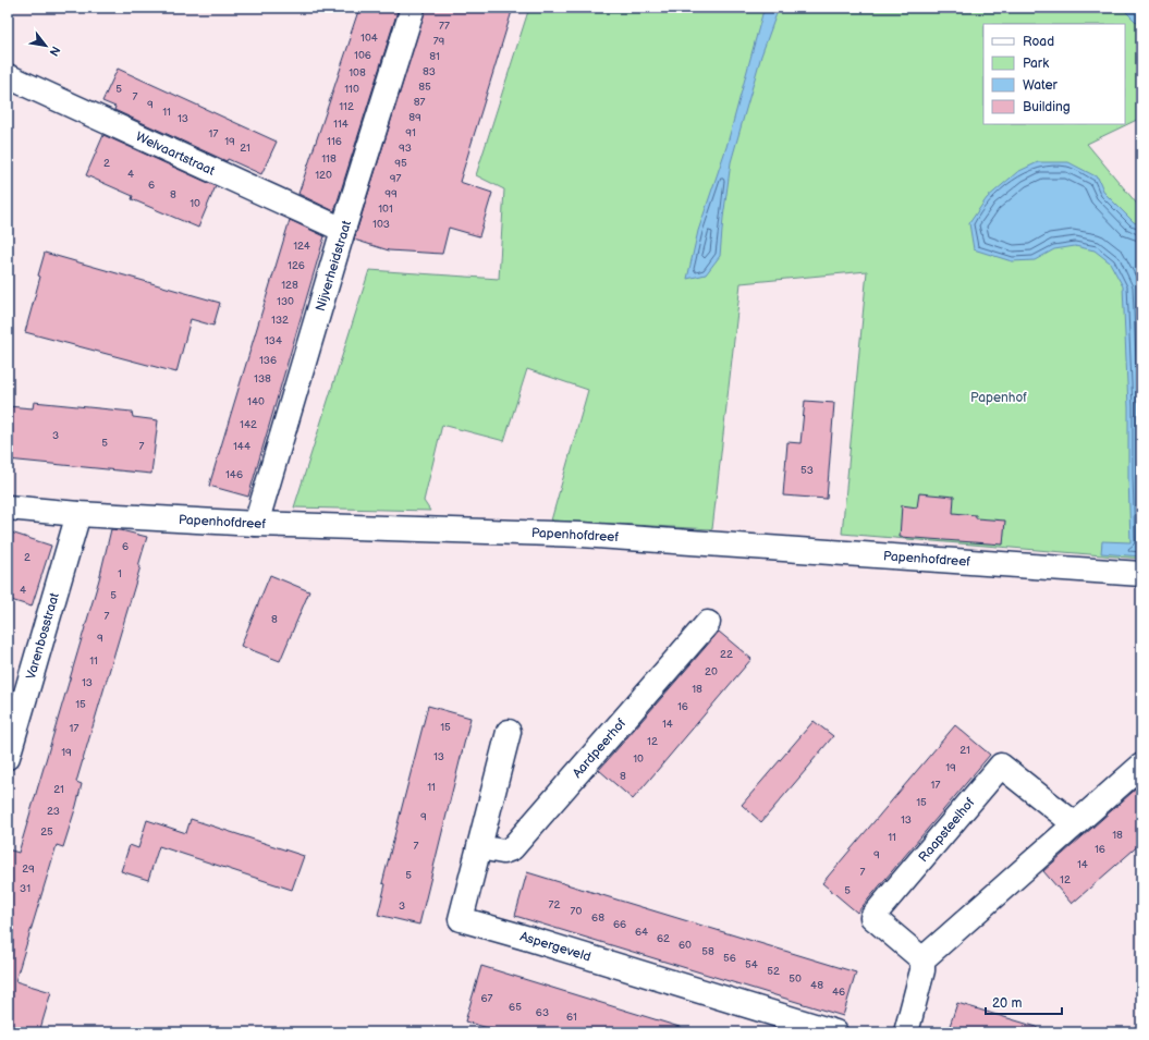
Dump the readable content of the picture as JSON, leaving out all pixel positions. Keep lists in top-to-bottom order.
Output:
{
  "streets": {
    "street": [
      "Welvaartstraat",
      "Nijverheidstraat",
      "Papenhofdreef",
      "Varenbosstraat",
      "Aardpeerhof",
      "Raapsteelhof",
      "Aspergeveld"
    ]
  },
  "crossings": [
    ["Welvaartstraat", "Nijverheidstraat"],
    ["Nijverheidstraat", "Papenhofdreef"],
    ["Papenhofdreef", "Varenbosstraat"],
    ["Aardpeerhof", "Aspergeveld"]
  ],
  "parks": ["Papenhof"],
  "house_numbers": [
    "77",
    "104",
    "79",
    "106",
    "81",
    "83",
    "108",
    "85",
    "5",
    "110",
    "7",
    "87",
    "9",
    "112",
    "11",
    "89",
    "13",
    "114",
    "91",
    "17",
    "19",
    "116",
    "21",
    "93",
    "118",
    "2",
    "95",
    "4",
    "120",
    "97",
    "6",
    "99",
    "8",
    "10",
    "101",
    "103",
    "124",
    "126",
    "128",
    "130",
    "132",
    "134",
    "136",
    "138",
    "140",
    "142",
    "3",
    "5",
    "7",
    "144",
    "53",
    "146",
    "6",
    "2",
    "1",
    "4",
    "5",
    "7",
    "8",
    "9",
    "22",
    "11",
    "20",
    "13",
    "18",
    "15",
    "16",
    "14",
    "15",
    "17",
    "12",
    "21",
    "19",
    "13",
    "10",
    "19",
    "8",
    "17",
    "11",
    "21",
    "15",
    "23",
    "9",
    "13",
    "25",
    "18",
    "11",
    "7",
    "16",
    "9",
    "14",
    "29",
    "7",
    "5",
    "12",
    "31",
    "5",
    "72",
    "3",
    "70",
    "68",
    "66",
    "64",
    "62",
    "60",
    "58",
    "56",
    "54",
    "52",
    "50",
    "48",
    "46",
    "67",
    "65",
    "63",
    "61"
  ],
  "legend": [
    "Road",
    "Park",
    "Water",
    "Building"
  ],
  "scale_bar": "20 m",
  "north": "bottom right"
}
